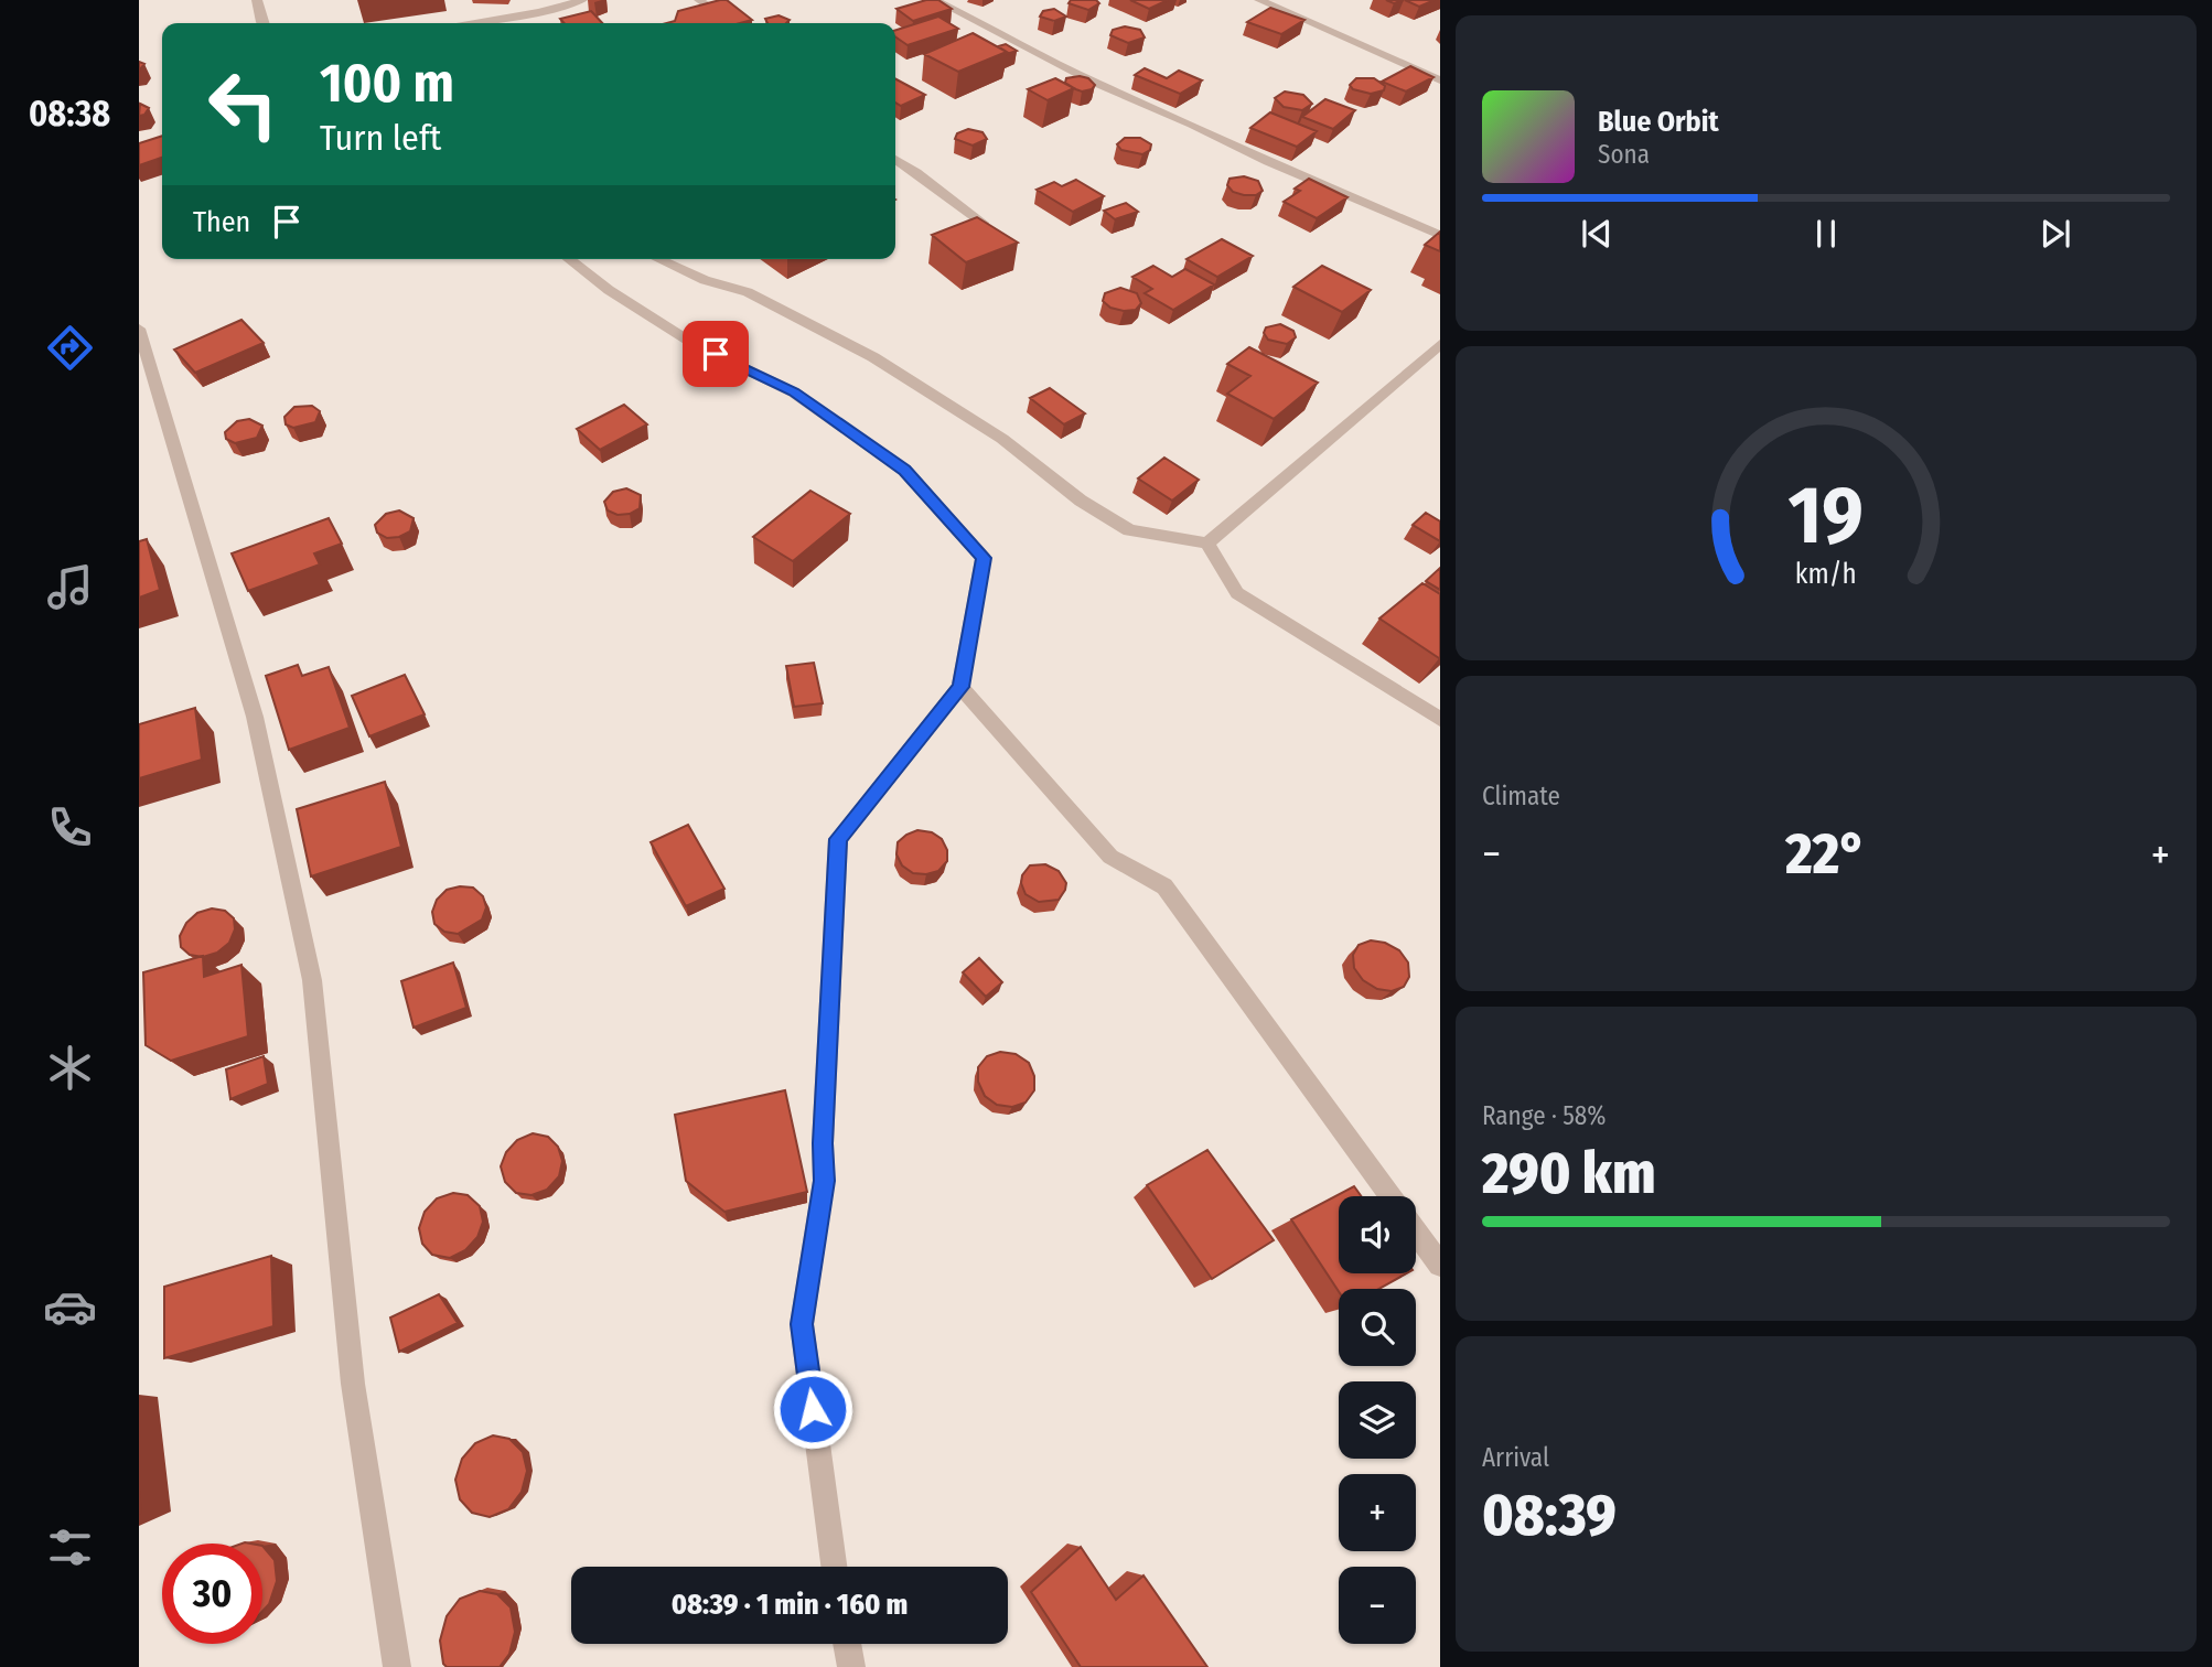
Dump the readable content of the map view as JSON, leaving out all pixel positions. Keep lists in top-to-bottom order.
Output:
{
  "page": {
    "tabs": "08:38",
    "turn": ["100 m", "Turn left"],
    "song": ["Blue Orbit", "Sona"],
    "then": "Then",
    "tile": [
      "Climate",
      ["Range · 58%", "290 km"],
      ["Arrival", "08:39"]
    ],
    "heat": ["−", "22°", "+"],
    "map_buttons": ["+", "−"],
    "limit": "30",
    "trip": "08:39 · 1 min · 160 m",
    "gauge": ["19", "km/h"]
  }
}
